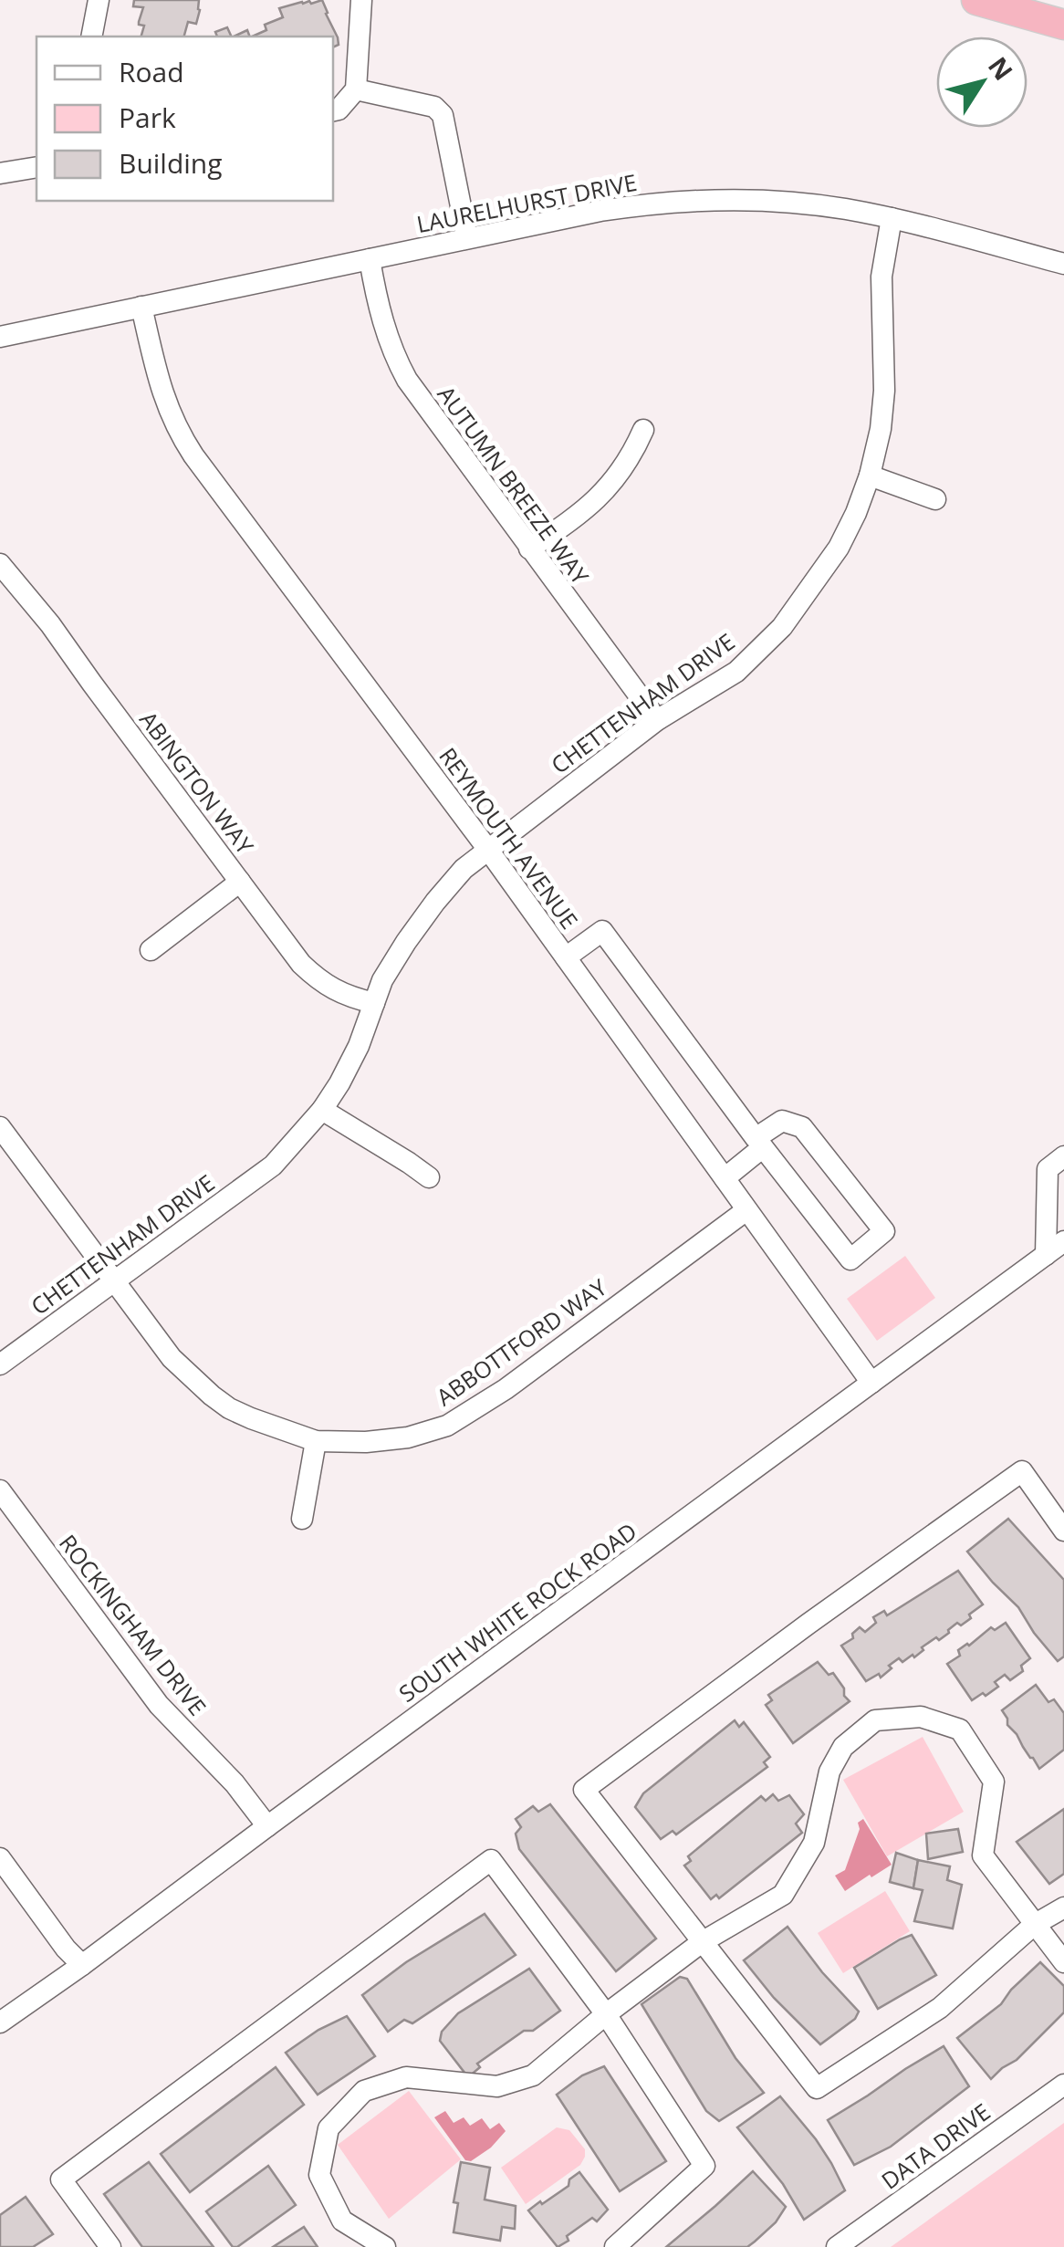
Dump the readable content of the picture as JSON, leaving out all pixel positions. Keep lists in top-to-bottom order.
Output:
{
  "streets": {
    "street": [
      "LAURELHURST DRIVE",
      "AUTUMN BREEZE WAY",
      "CHETTENHAM DRIVE",
      "ABINGTON WAY",
      "REYMOUTH AVENUE",
      "ABBOTTFORD WAY",
      "SOUTH WHITE ROCK ROAD",
      "ROCKINGHAM DRIVE",
      "DATA DRIVE"
    ]
  },
  "crossings": [
    ["LAURELHURST DRIVE", "AUTUMN BREEZE WAY"],
    ["LAURELHURST DRIVE", "CHETTENHAM DRIVE"],
    ["LAURELHURST DRIVE", "REYMOUTH AVENUE"],
    ["AUTUMN BREEZE WAY", "CHETTENHAM DRIVE"],
    ["CHETTENHAM DRIVE", "ABINGTON WAY"],
    ["CHETTENHAM DRIVE", "REYMOUTH AVENUE"],
    ["CHETTENHAM DRIVE", "ABBOTTFORD WAY"],
    ["REYMOUTH AVENUE", "ABBOTTFORD WAY"],
    ["REYMOUTH AVENUE", "SOUTH WHITE ROCK ROAD"],
    ["SOUTH WHITE ROCK ROAD", "ROCKINGHAM DRIVE"]
  ],
  "legend": ["Road", "Park", "Building"],
  "north": "top right"
}
